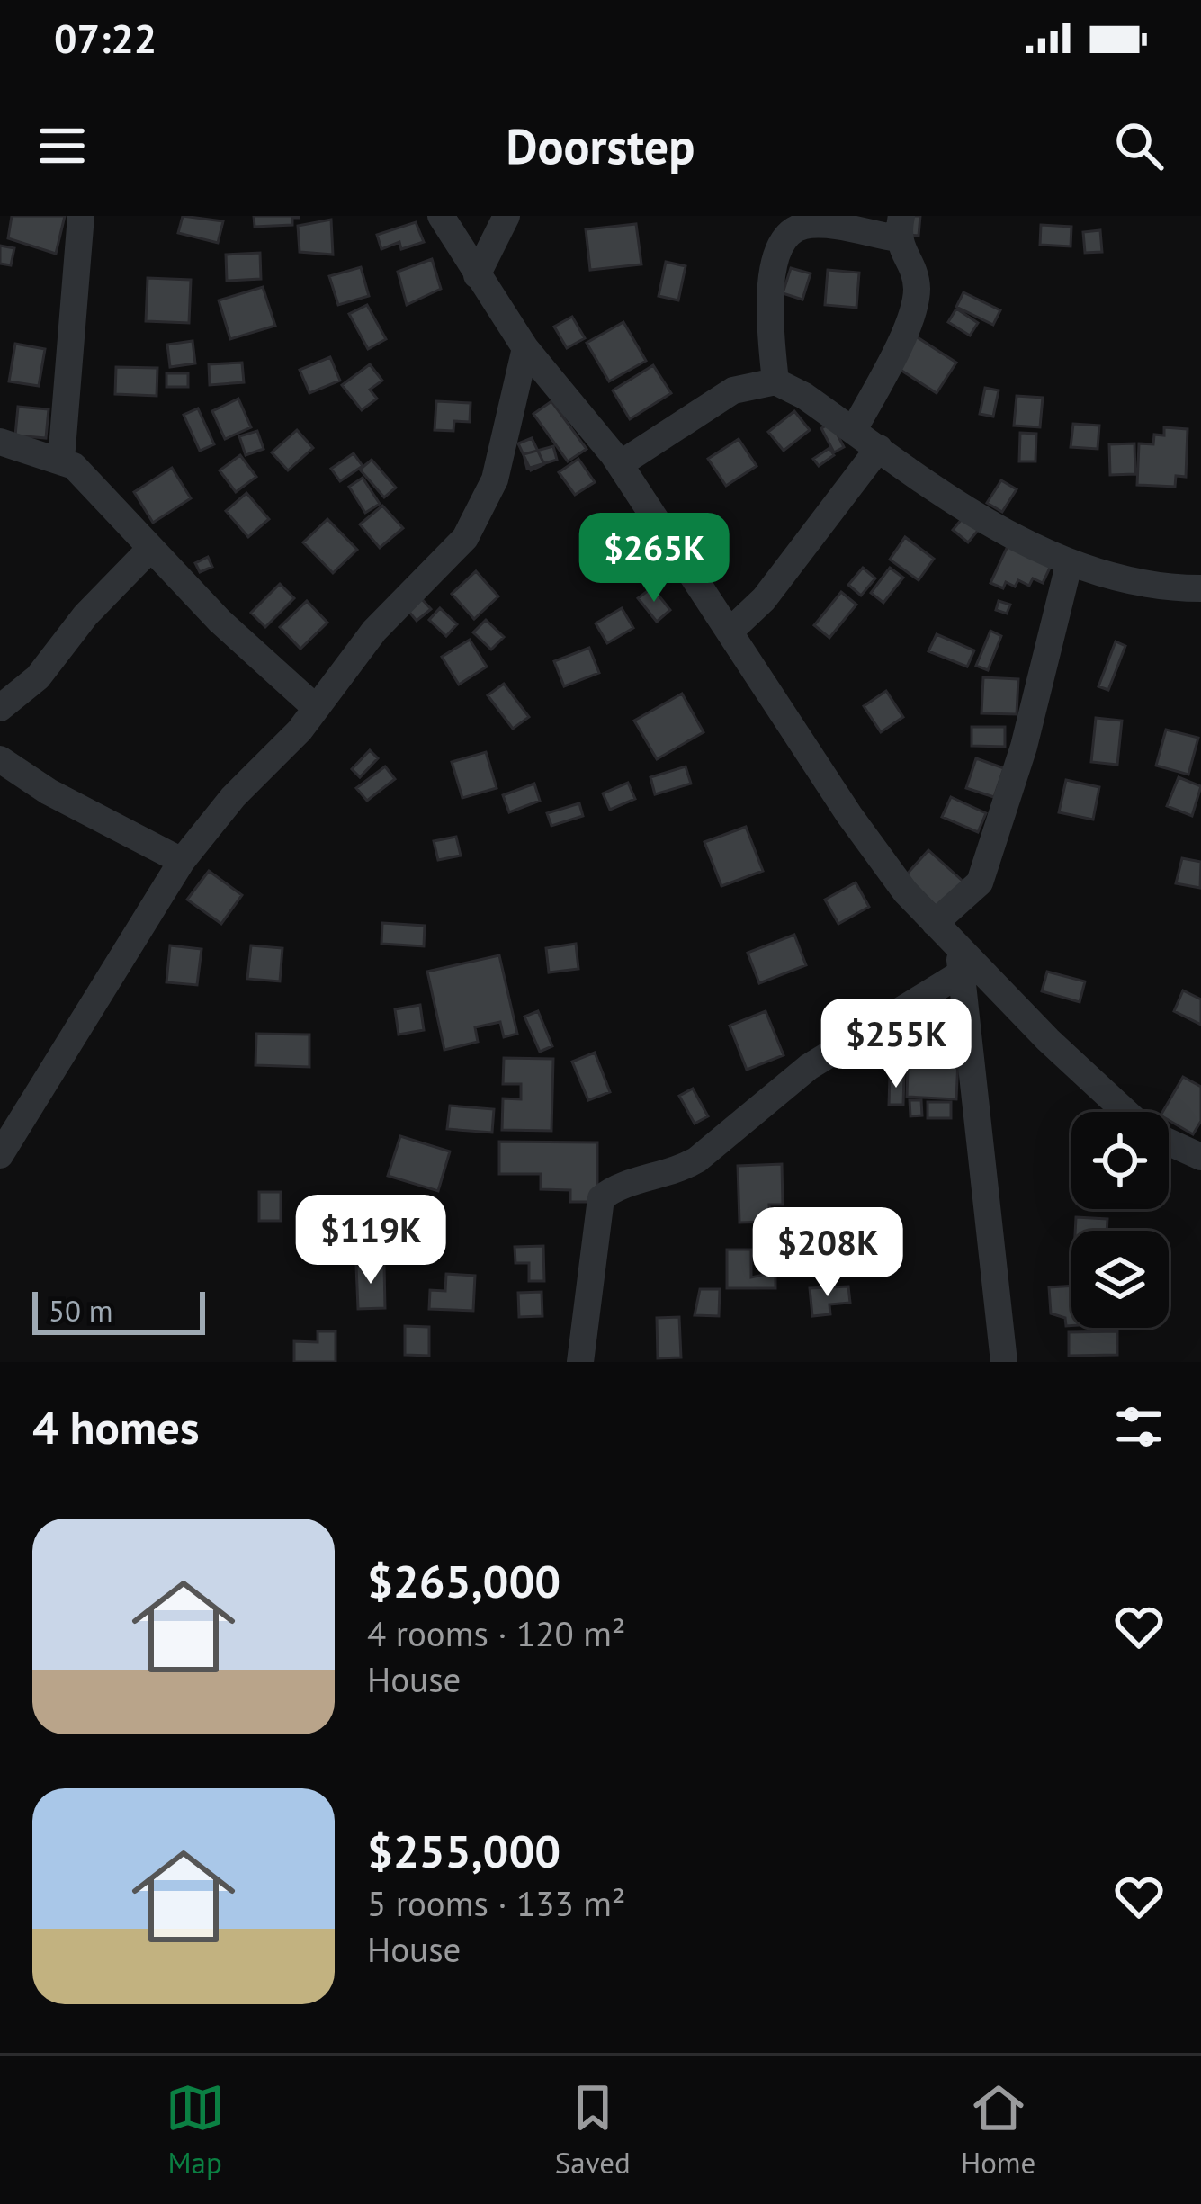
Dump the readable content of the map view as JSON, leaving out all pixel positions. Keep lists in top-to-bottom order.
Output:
{
  "scale_bar": "50 m",
  "page": {
    "status": "07:22",
    "header": "Doorstep",
    "price": [
      "$265K",
      "$255K",
      "$119K",
      "$208K"
    ],
    "scale": "50 m",
    "heading": "4 homes",
    "list": [
      {
        "name": "$265,000",
        "note": "4 rooms · 120 m² · House"
      },
      {
        "name": "$255,000",
        "note": "5 rooms · 133 m² · House"
      }
    ],
    "tabs": ["Map", "Saved", "Home"]
  }
}
